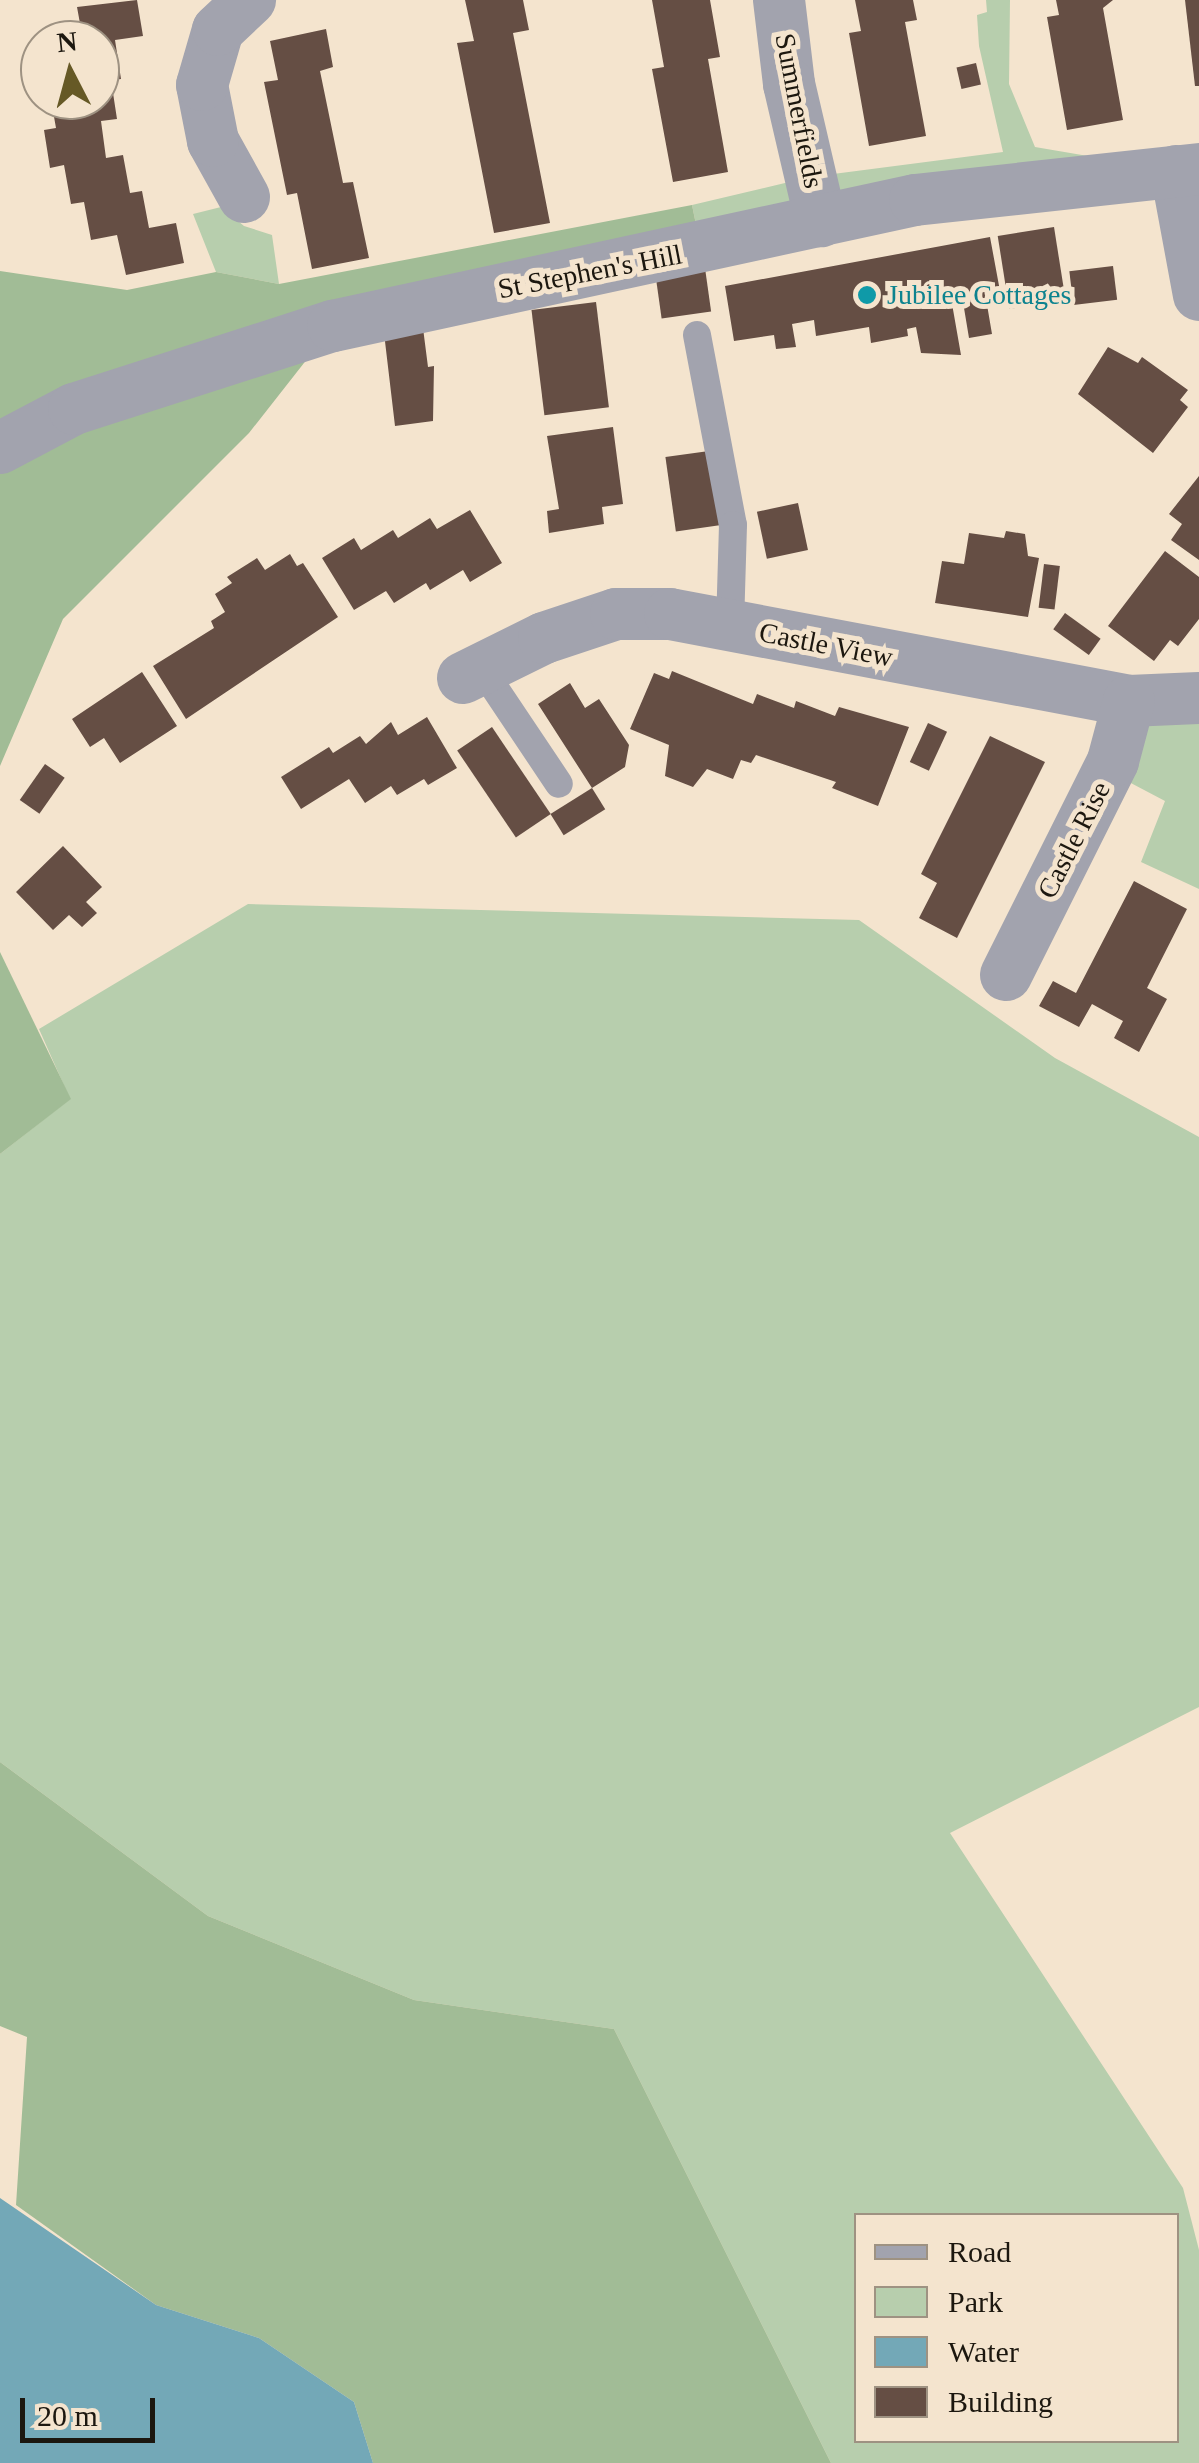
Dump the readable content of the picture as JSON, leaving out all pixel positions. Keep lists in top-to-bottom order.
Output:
{
  "streets": {
    "street": [
      "Summerfields",
      "St Stephen's Hill",
      "Castle View",
      "Castle Rise"
    ]
  },
  "crossings": [
    ["Summerfields", "St Stephen's Hill"],
    ["Castle View", "Castle Rise"]
  ],
  "places": ["Jubilee Cottages"],
  "legend": [
    "Road",
    "Park",
    "Water",
    "Building"
  ],
  "scale_bar": "20 m",
  "north": "top"
}
